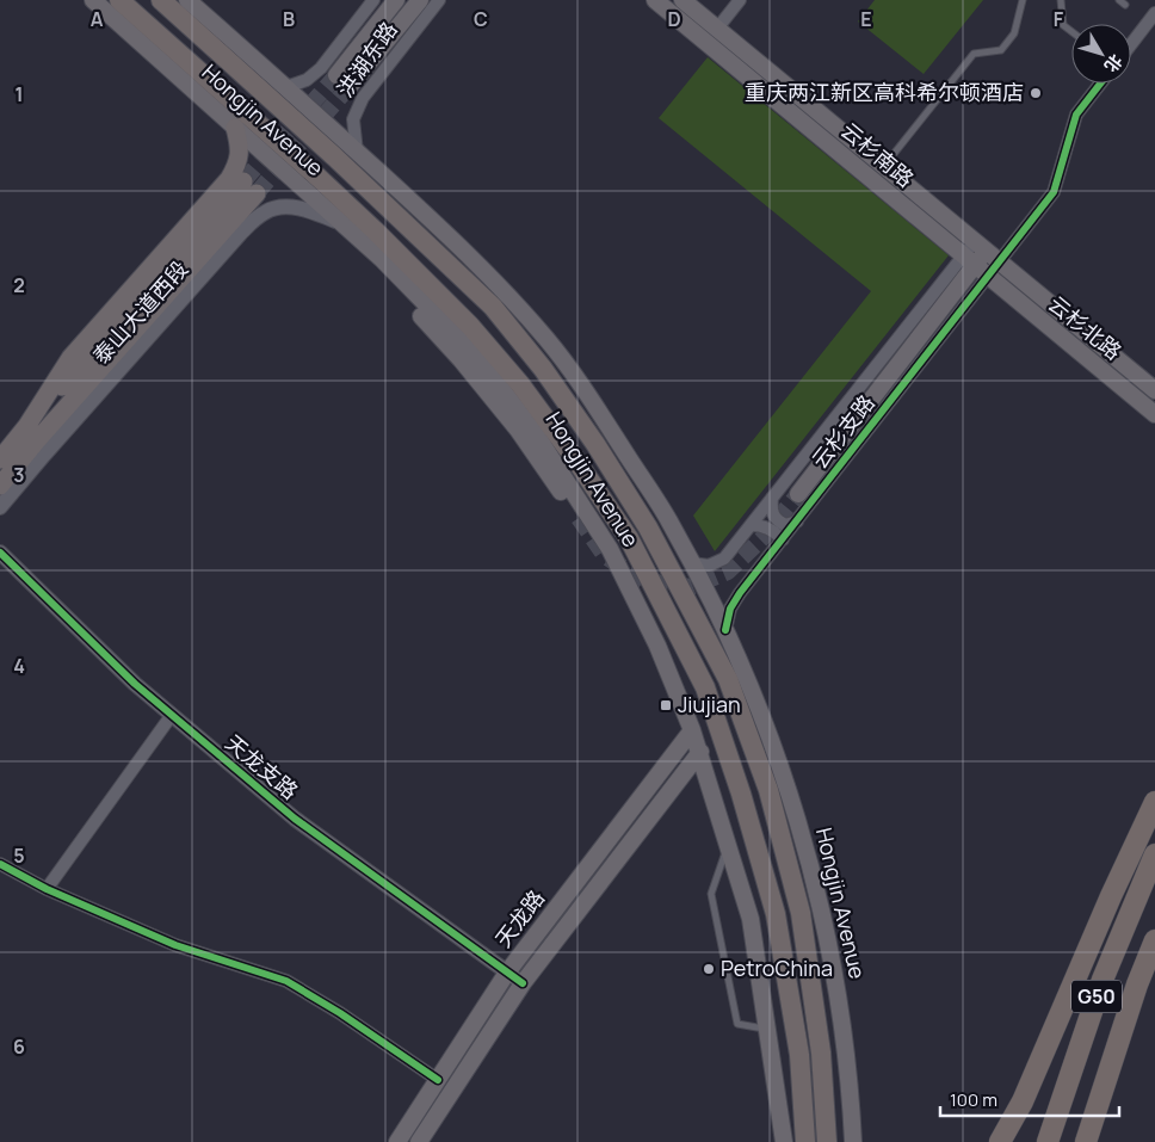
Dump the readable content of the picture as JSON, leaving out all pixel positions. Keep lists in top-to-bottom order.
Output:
{
  "streets": {
    "highway": ["Hongjin Avenue", "G50"],
    "main road": [
      "洪湖东路",
      "云杉南路",
      "泰山大道西段",
      "云杉北路",
      "天龙路"
    ],
    "street": ["云杉支路", "天龙支路"]
  },
  "crossings": [
    ["洪湖东路", "Hongjin Avenue"],
    ["Hongjin Avenue", "泰山大道西段"],
    ["Hongjin Avenue", "云杉支路"],
    ["Hongjin Avenue", "天龙路"],
    ["云杉南路", "云杉北路"],
    ["云杉南路", "云杉支路"],
    ["云杉北路", "云杉支路"],
    ["天龙支路", "天龙路"]
  ],
  "places": {
    "other": ["重庆两江新区高科希尔顿酒店", "PetroChina"],
    "transit": ["Jiujian"]
  },
  "scale_bar": "100 m",
  "north": "bottom right",
  "grid": {
    "columns": [
      "A",
      "B",
      "C",
      "D",
      "E",
      "F"
    ],
    "rows": [
      "1",
      "2",
      "3",
      "4",
      "5",
      "6"
    ]
  }
}
